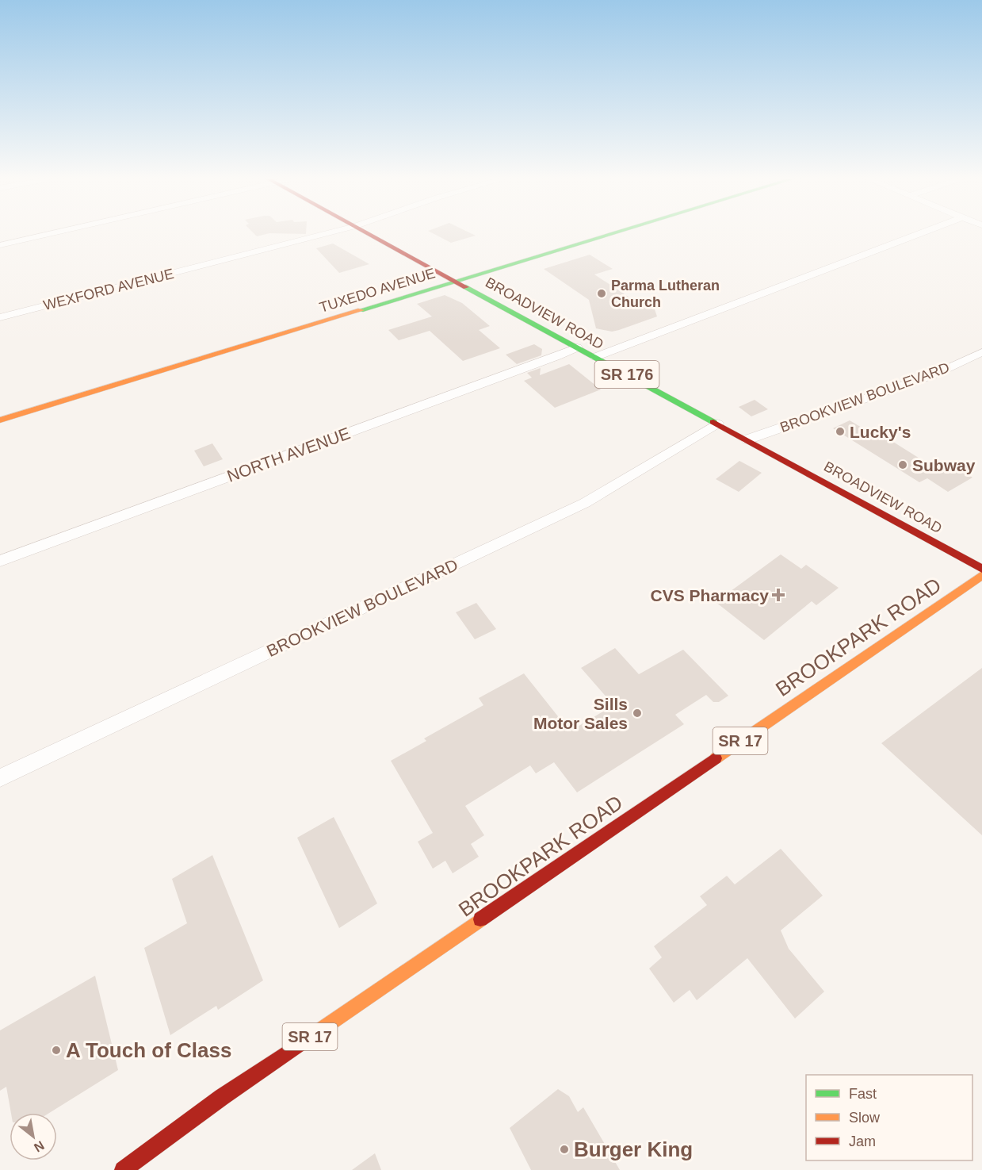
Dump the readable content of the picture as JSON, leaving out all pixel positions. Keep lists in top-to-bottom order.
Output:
{
  "streets": {
    "main road": [
      "TUXEDO AVENUE",
      "BROADVIEW ROAD",
      "SR 176",
      "BROOKPARK ROAD",
      "SR 17"
    ],
    "street": ["WEXFORD AVENUE", "BROOKVIEW BOULEVARD", "NORTH AVENUE"]
  },
  "crossings": [
    ["TUXEDO AVENUE", "BROADVIEW ROAD"],
    ["BROADVIEW ROAD", "BROOKVIEW BOULEVARD"],
    ["BROADVIEW ROAD", "NORTH AVENUE"]
  ],
  "places": {
    "other": [
      "Parma Lutheran Church",
      "Lucky's",
      "Subway",
      "Sills Motor Sales",
      "A Touch of Class",
      "Burger King"
    ],
    "health": ["CVS Pharmacy"]
  },
  "legend": ["Fast", "Slow", "Jam"],
  "north": "bottom right"
}
